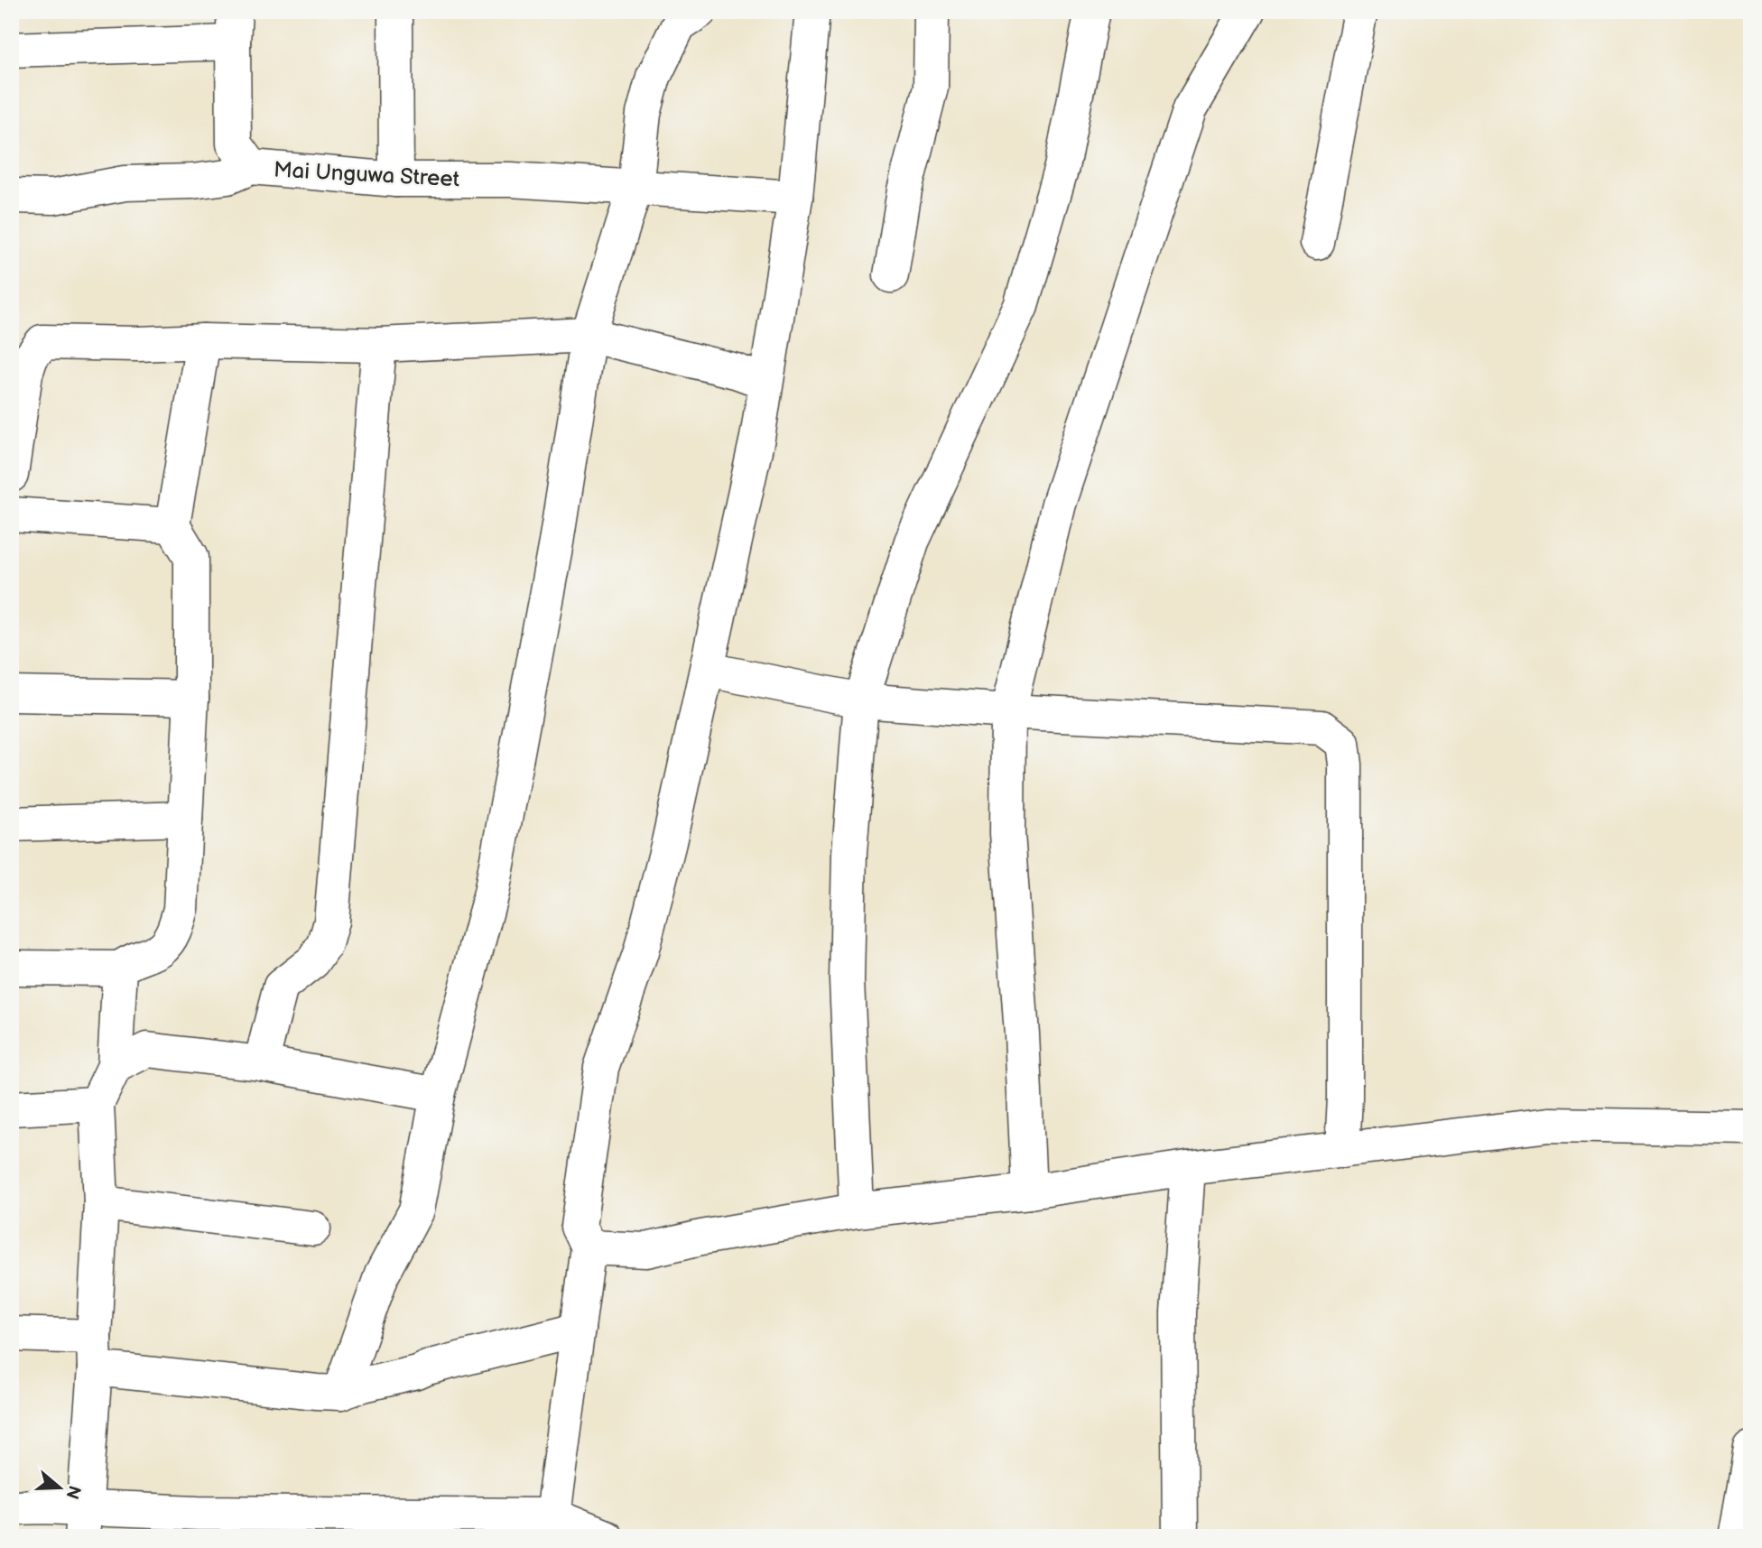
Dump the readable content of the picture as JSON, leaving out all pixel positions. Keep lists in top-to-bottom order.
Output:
{
  "streets": {
    "street": ["Mai Unguwa Street"]
  },
  "north": "right"
}
